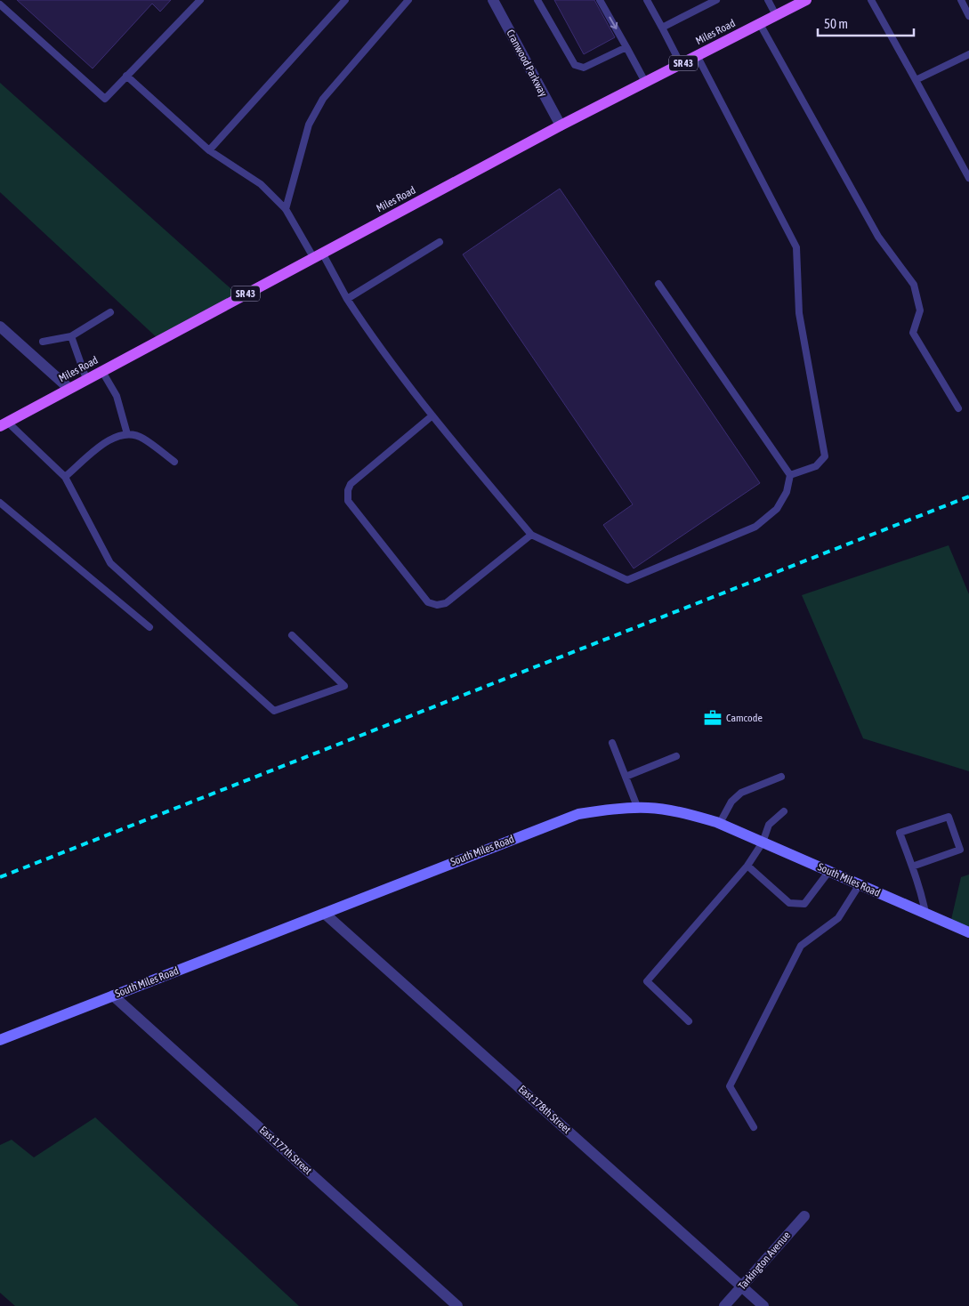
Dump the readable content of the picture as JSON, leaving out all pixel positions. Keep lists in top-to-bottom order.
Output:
{
  "streets": {
    "main road": ["Miles Road", "SR 43"],
    "street": [
      "Cranwood Parkway",
      "South Miles Road",
      "East 178th Street",
      "East 177th Street",
      "Tarkington Avenue"
    ]
  },
  "crossings": [
    ["Miles Road", "Cranwood Parkway"],
    ["South Miles Road", "East 178th Street"],
    ["South Miles Road", "East 177th Street"],
    ["East 178th Street", "Tarkington Avenue"]
  ],
  "places": {
    "office": ["Camcode"]
  },
  "scale_bar": "50 m"
}
